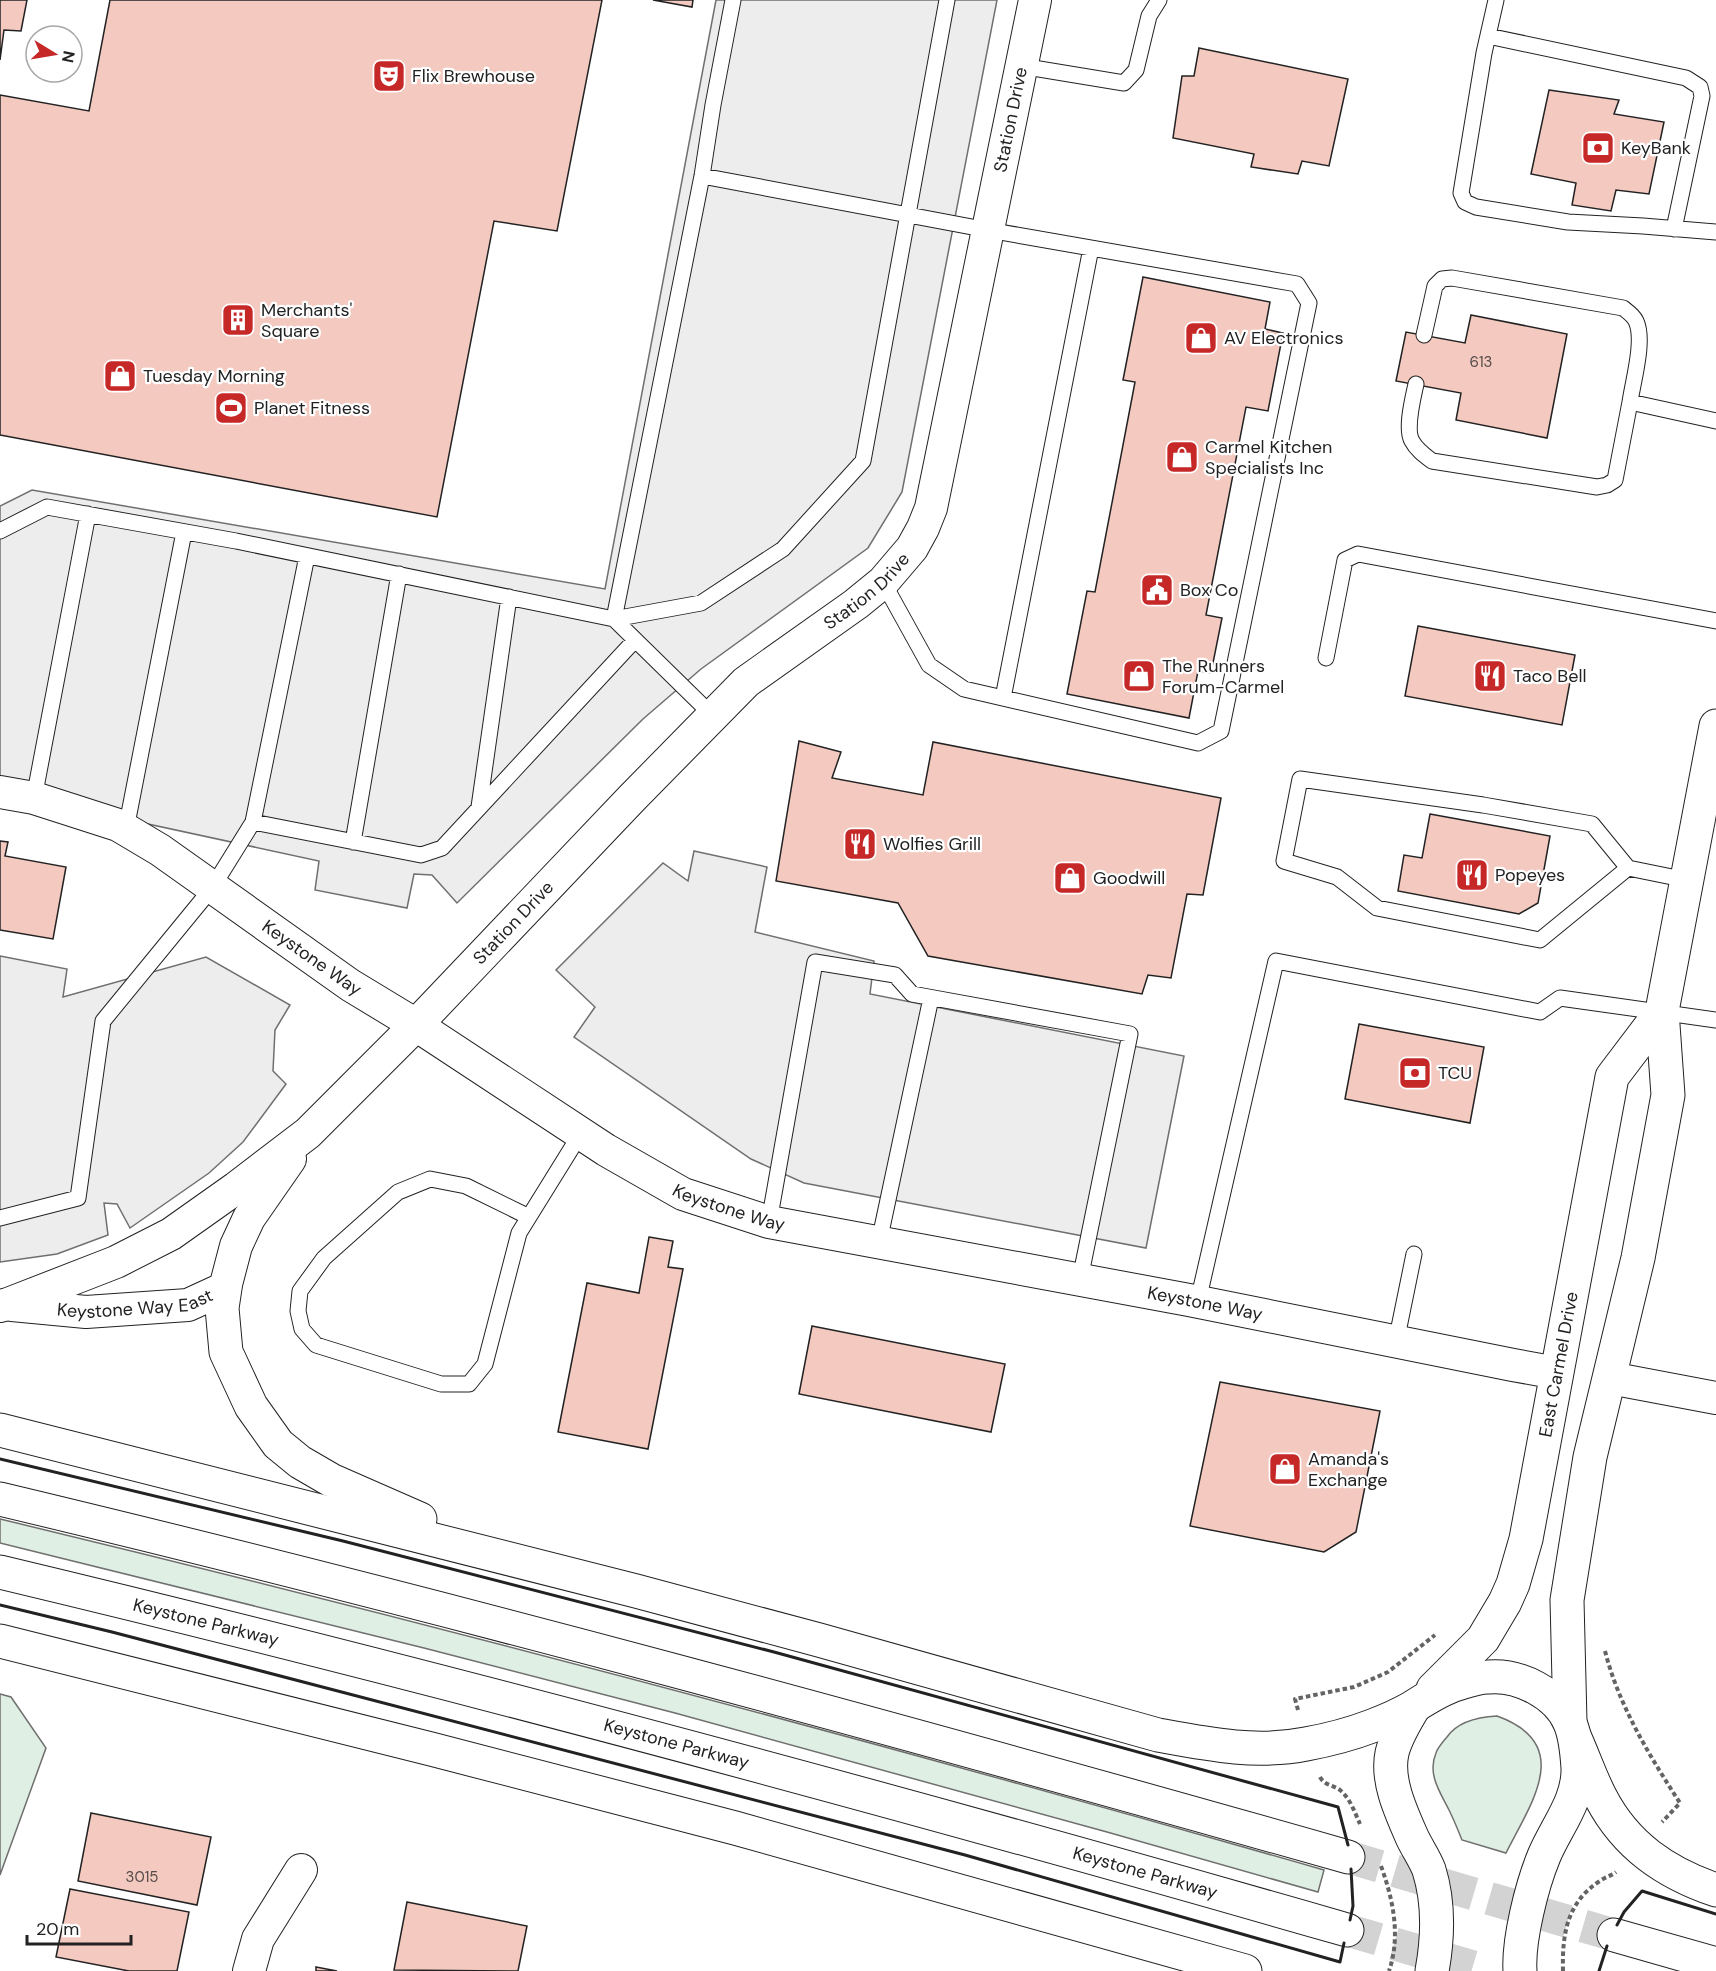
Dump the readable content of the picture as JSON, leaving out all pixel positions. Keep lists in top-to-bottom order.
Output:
{
  "streets": {
    "main road": ["East Carmel Drive", "Keystone Parkway"],
    "street": ["Station Drive", "Keystone Way", "Keystone Way East"]
  },
  "crossings": [
    ["Station Drive", "Keystone Way"],
    ["Station Drive", "Keystone Way East"],
    ["Keystone Way", "Keystone Way East"],
    ["Keystone Way", "East Carmel Drive"]
  ],
  "places": {
    "theatre": ["Flix Brewhouse"],
    "bank": ["KeyBank", "TCU"],
    "building": ["Merchants' Square"],
    "shop": [
      "AV Electronics",
      "Tuesday Morning",
      "Carmel Kitchen Specialists Inc",
      "The Runners Forum-Carmel",
      "Goodwill",
      "Amanda's Exchange"
    ],
    "sports": ["Planet Fitness"],
    "public building": ["Box Co"],
    "restaurant": ["Taco Bell", "Wolfies Grill", "Popeyes"]
  },
  "house_numbers": ["613", "3015"],
  "scale_bar": "20 m",
  "north": "right"
}
